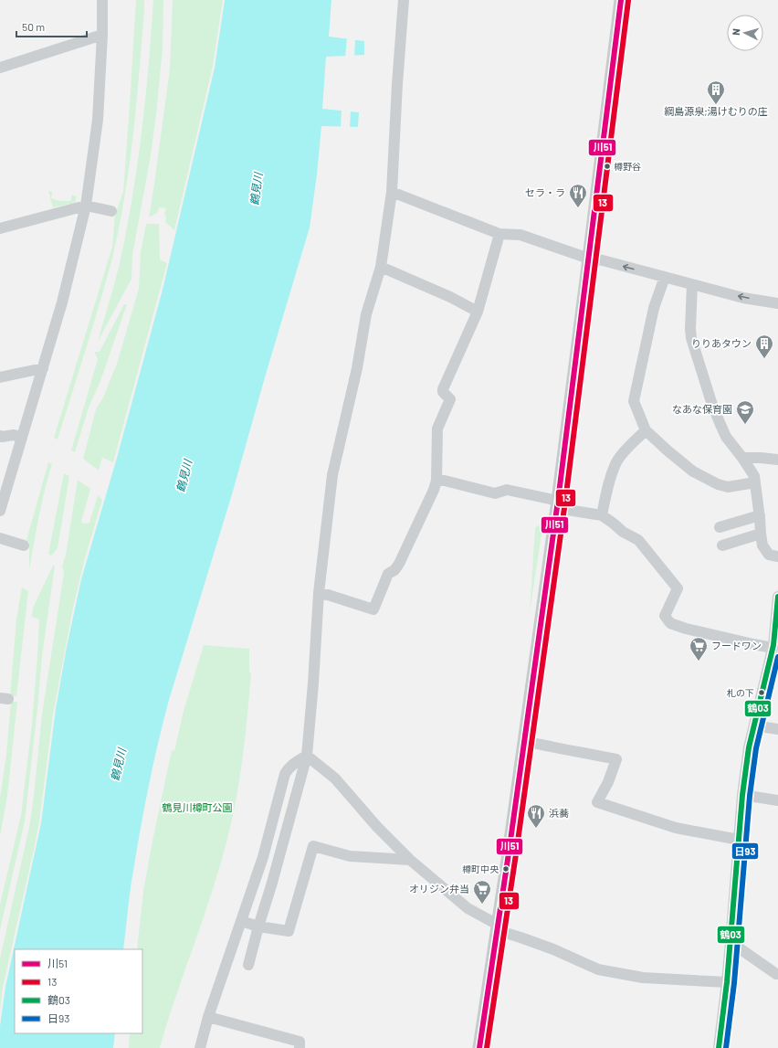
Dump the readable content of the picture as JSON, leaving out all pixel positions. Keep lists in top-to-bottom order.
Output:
{
  "water": ["鶴見川"],
  "parks": ["鶴見川樽町公園"],
  "places": {
    "building": ["綱島源泉;湯けむりの庄", "りりあタウン"],
    "other": ["樽野谷", "札の下", "樽町中央"],
    "restaurant": ["セラ・ラ", "浜蕎"],
    "school or university": ["なあな保育園"],
    "supermarket": ["フードワン", "オリジン弁当"]
  },
  "lines": [
    "transit line 川51",
    "transit line 13",
    "transit line 鶴03",
    "transit line 日93"
  ],
  "legend": [
    "川51",
    "13",
    "鶴03",
    "日93"
  ],
  "scale_bar": "50 m",
  "north": "left"
}
